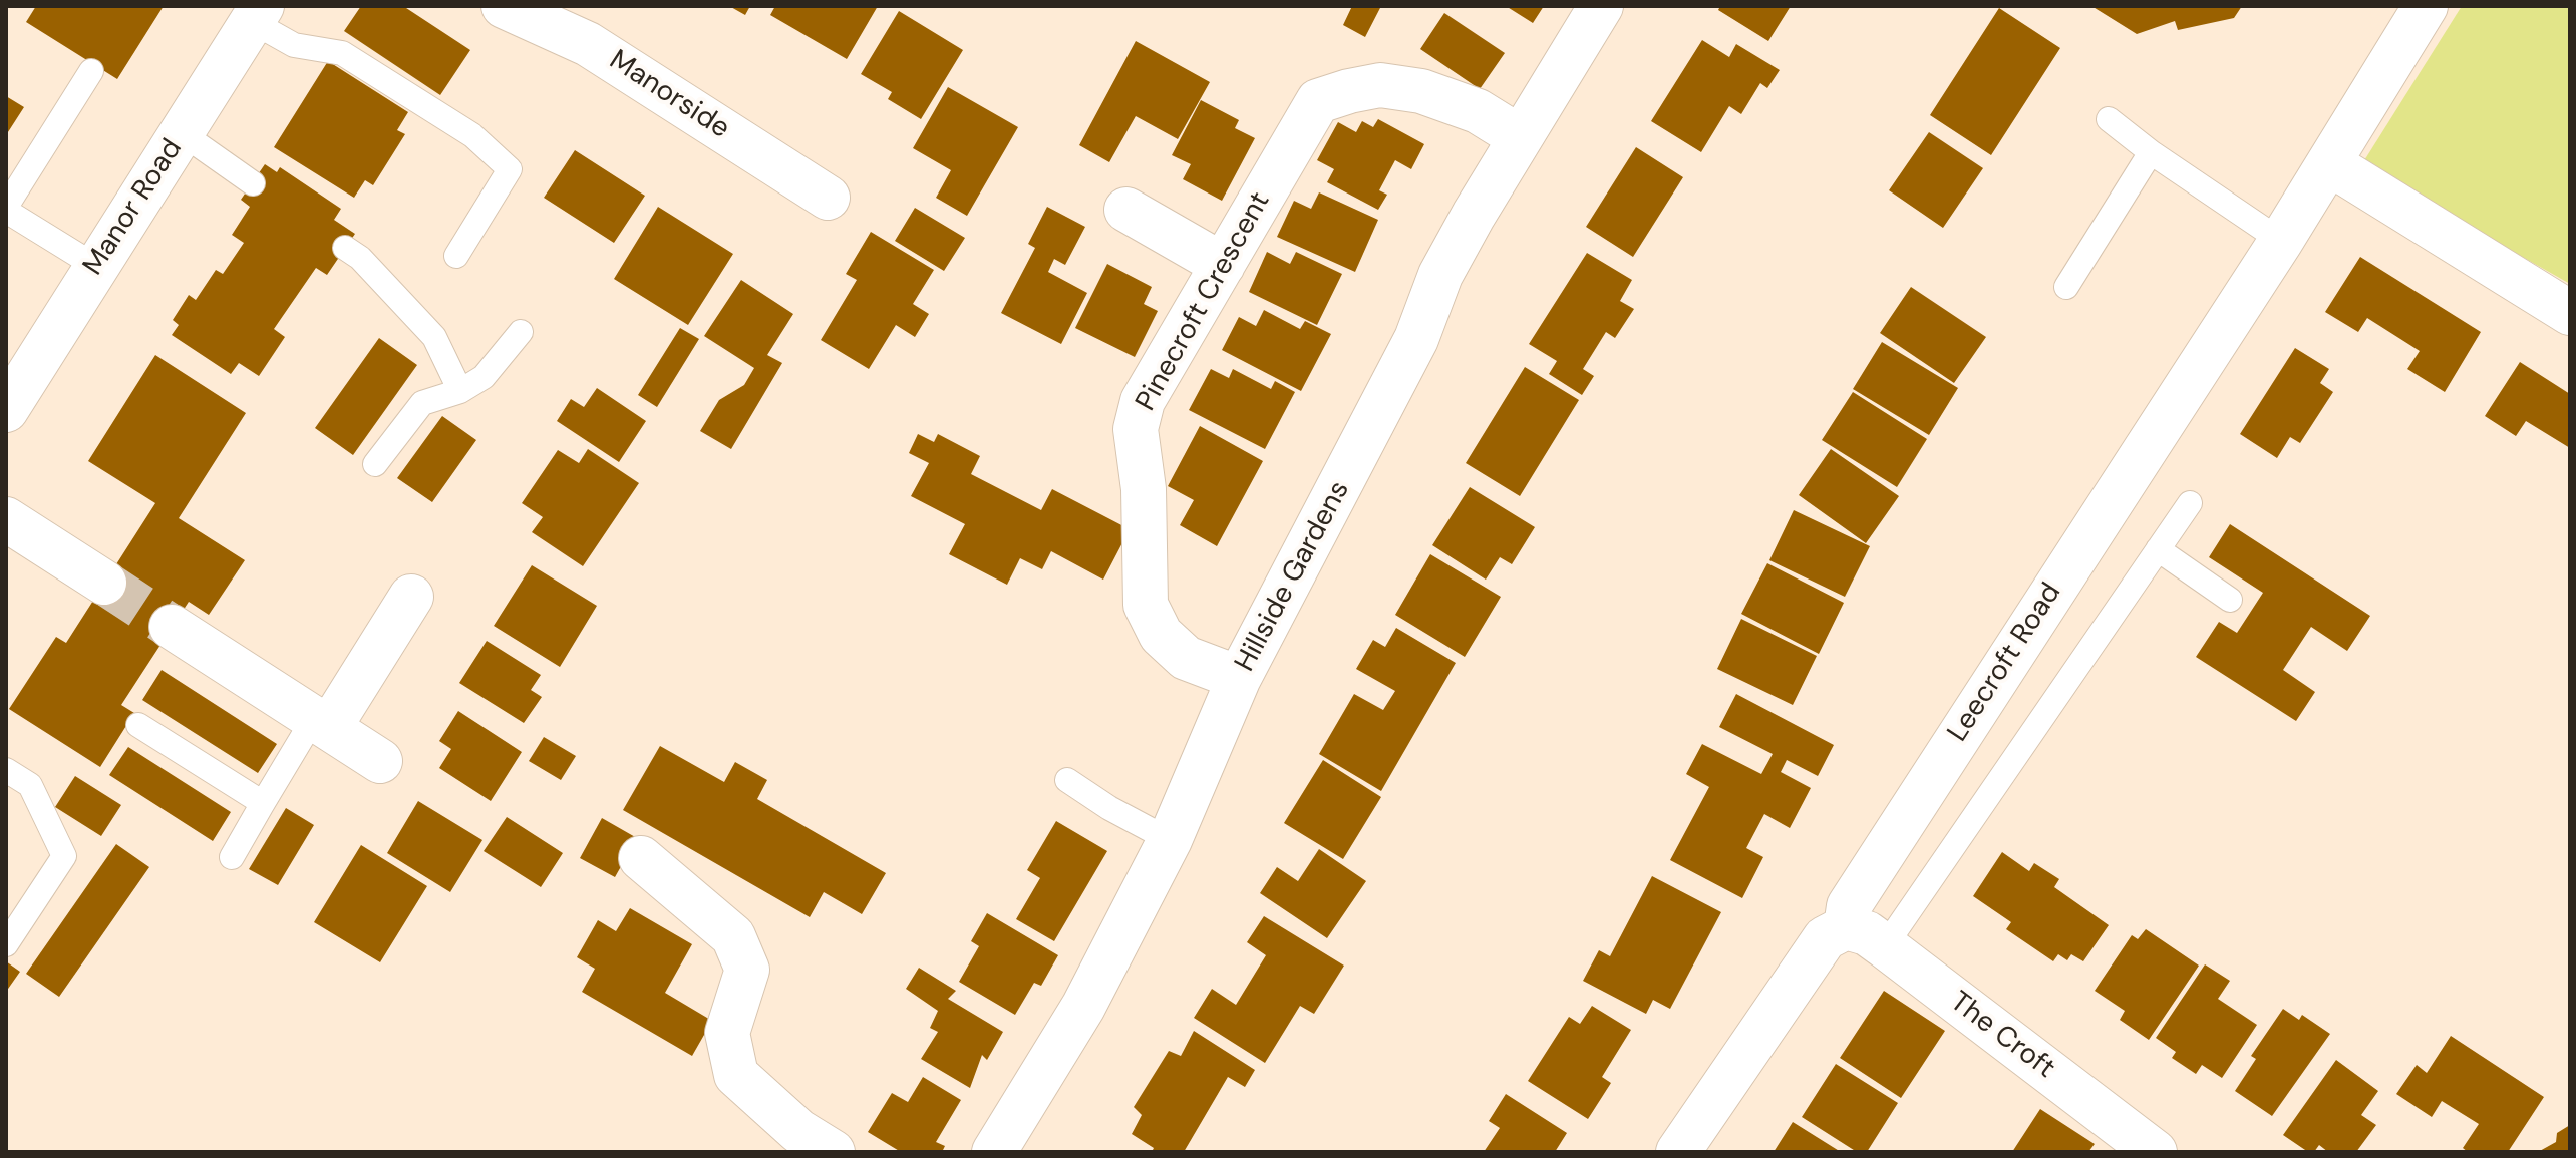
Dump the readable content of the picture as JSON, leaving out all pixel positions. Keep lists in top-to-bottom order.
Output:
{
  "streets": {
    "street": [
      "Manorside",
      "Manor Road",
      "Pinecroft Crescent",
      "Hillside Gardens",
      "Leecroft Road",
      "The Croft"
    ]
  },
  "crossings": [
    ["Pinecroft Crescent", "Hillside Gardens"],
    ["Leecroft Road", "The Croft"]
  ]
}
